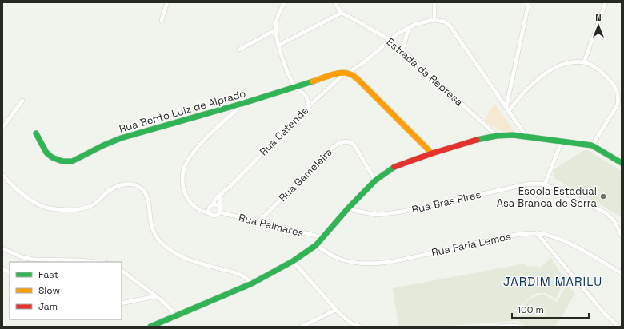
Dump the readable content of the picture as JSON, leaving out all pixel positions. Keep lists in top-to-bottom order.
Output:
{
  "streets": {
    "main road": ["Rua Bento Luiz de Alprado"],
    "street": [
      "Estrada da Represa",
      "Rua Catende",
      "Rua Gameleira",
      "Rua Brás Pires",
      "Rua Palmares",
      "Rua Faria Lemos"
    ]
  },
  "crossings": [
    ["Estrada da Represa", "Rua Catende"],
    ["Rua Bento Luiz de Alprado", "Rua Catende"],
    ["Rua Bento Luiz de Alprado", "Rua Palmares"],
    ["Rua Catende", "Rua Palmares"],
    ["Rua Gameleira", "Rua Palmares"]
  ],
  "districts": ["JARDIM MARILU"],
  "places": ["Escola Estadual Asa Branca de Serra"],
  "legend": ["Fast", "Slow", "Jam"],
  "scale_bar": "100 m",
  "north": "top"
}
